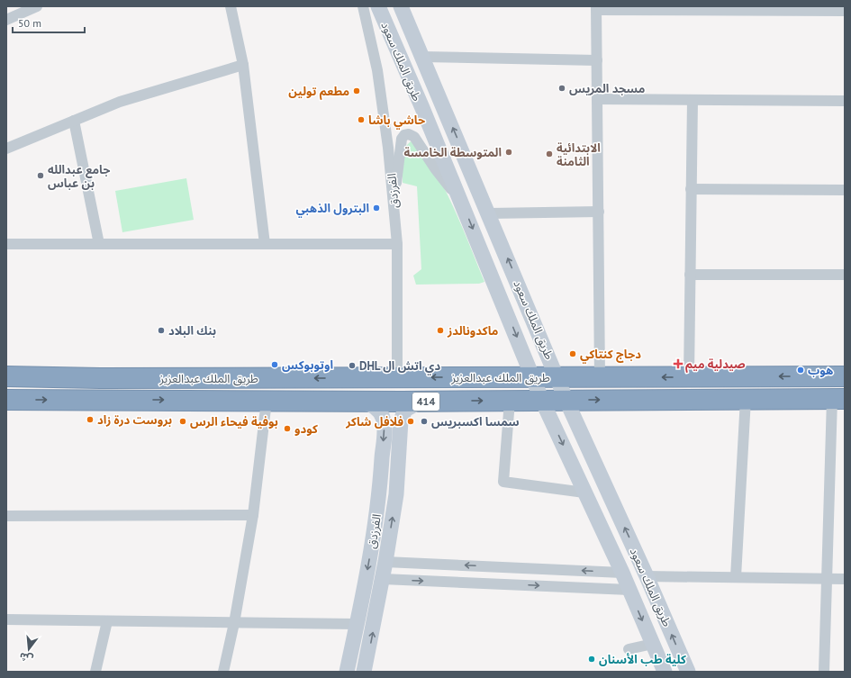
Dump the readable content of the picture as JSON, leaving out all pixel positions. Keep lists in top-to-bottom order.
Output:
{
  "streets": {
    "highway": ["طريق الملك عبدالعزيز", "414"],
    "street": ["طريق الملك سعود", "الفرزدق"]
  },
  "crossings": [
    ["طريق الملك سعود", "طريق الملك عبدالعزيز"],
    ["الفرزدق", "طريق الملك عبدالعزيز"]
  ],
  "places": {
    "other": [
      "مسجد المريس",
      "مطعم تولين",
      "حاشي باشا",
      "المتوسطة الخامسة",
      "الابتدائية الثامنة",
      "جامع عبدالله بن عباس",
      "البترول الذهبي",
      "بنك البلاد",
      "ماكدونالدز",
      "دجاج كنتاكي",
      "اوتوبوكس",
      "DHL دي اتش ال",
      "هوب",
      "بروست درة زاد",
      "بوفية فيحاء الرس",
      "فلافل شاكر",
      "سمسا اكسبريس",
      "كودو",
      "كلية طب الأسنان"
    ],
    "health": ["صيدلية ميم"]
  },
  "scale_bar": "50 m",
  "north": "bottom"
}
